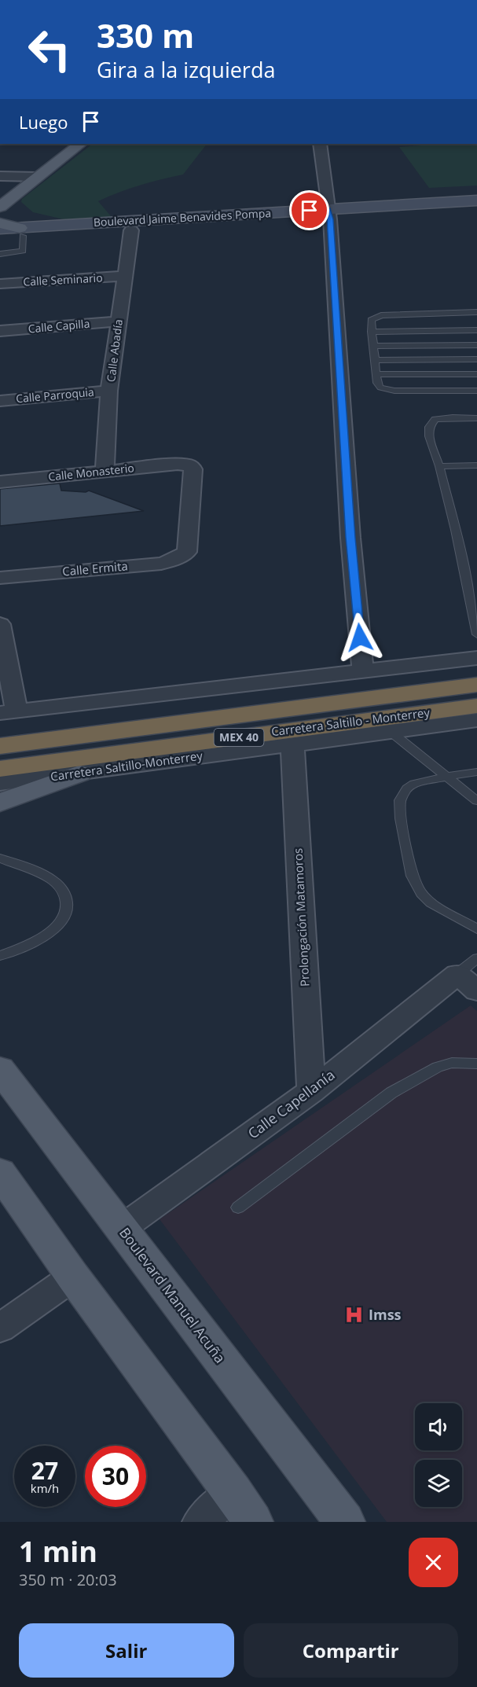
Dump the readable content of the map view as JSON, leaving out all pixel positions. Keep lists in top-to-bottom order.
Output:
{
  "streets": {
    "highway": ["Carretera Saltillo - Monterrey", "MEX 40"],
    "main road": ["Boulevard Manuel Acuña"],
    "street": [
      "Boulevard Jaime Benavides Pompa",
      "Calle Seminario",
      "Calle Capilla",
      "Calle Abadía",
      "Calle Parroquia",
      "Calle Monasterio",
      "Calle Ermita",
      "Carretera Saltillo-Monterrey",
      "Prolongación Matamoros",
      "Calle Capellanía"
    ]
  },
  "crossings": [
    ["Boulevard Jaime Benavides Pompa", "Calle Abadía"],
    ["Calle Seminario", "Calle Abadía"],
    ["Calle Capilla", "Calle Abadía"],
    ["Calle Abadía", "Calle Parroquia"],
    ["Calle Abadía", "Calle Monasterio"],
    ["Calle Monasterio", "Calle Ermita"],
    ["Carretera Saltillo-Monterrey", "Prolongación Matamoros"],
    ["Prolongación Matamoros", "Calle Capellanía"],
    ["Calle Capellanía", "Boulevard Manuel Acuña"]
  ],
  "places": {
    "hospital": ["Imss"]
  },
  "page": {
    "turn": ["330 m", "Gira a la izquierda"],
    "then": "Luego",
    "speed": "27 km/h",
    "limit": "30",
    "heading": ["1 min", "350 m · 20:03"],
    "buttons": ["Salir", "Compartir"]
  }
}
